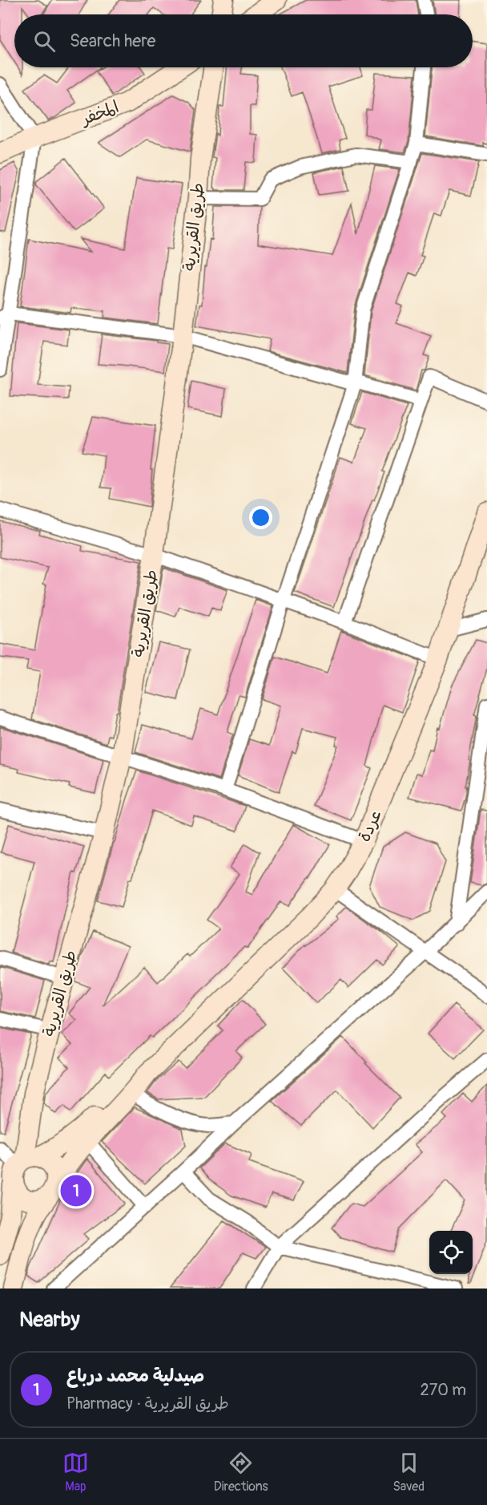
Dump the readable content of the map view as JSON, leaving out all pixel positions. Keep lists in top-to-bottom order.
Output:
{
  "streets": {
    "street": ["المخفر", "طريق القريرية", "عردة"]
  },
  "page": {
    "search": "Search here",
    "pins": "1",
    "heading": "Nearby",
    "list": [
      {
        "mark": "1",
        "name": "صيدلية محمد درباع",
        "note": "Pharmacy · طريق القريرية",
        "value": "270 m"
      }
    ],
    "nav": ["Map", "Directions", "Saved"]
  }
}
